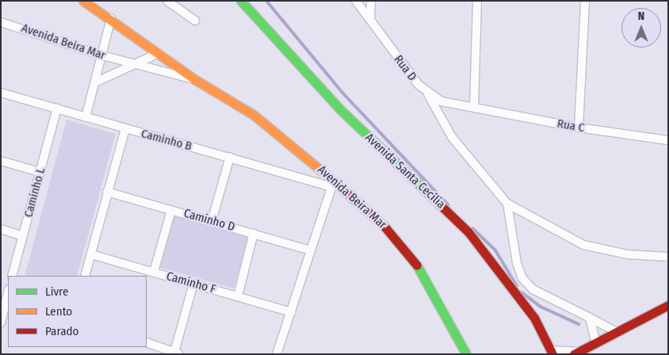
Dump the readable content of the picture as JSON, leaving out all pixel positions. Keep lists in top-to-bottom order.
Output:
{
  "streets": {
    "street": [
      "Avenida Beira Mar",
      "Rua D",
      "Rua C",
      "Caminho B",
      "Avenida Santa Cecília",
      "Caminho L",
      "Caminho D",
      "Caminho F"
    ]
  },
  "crossings": [
    ["Avenida Beira Mar", "Caminho B"],
    ["Rua D", "Rua C"],
    ["Caminho B", "Caminho L"]
  ],
  "legend": ["Livre", "Lento", "Parado"],
  "north": "top"
}
